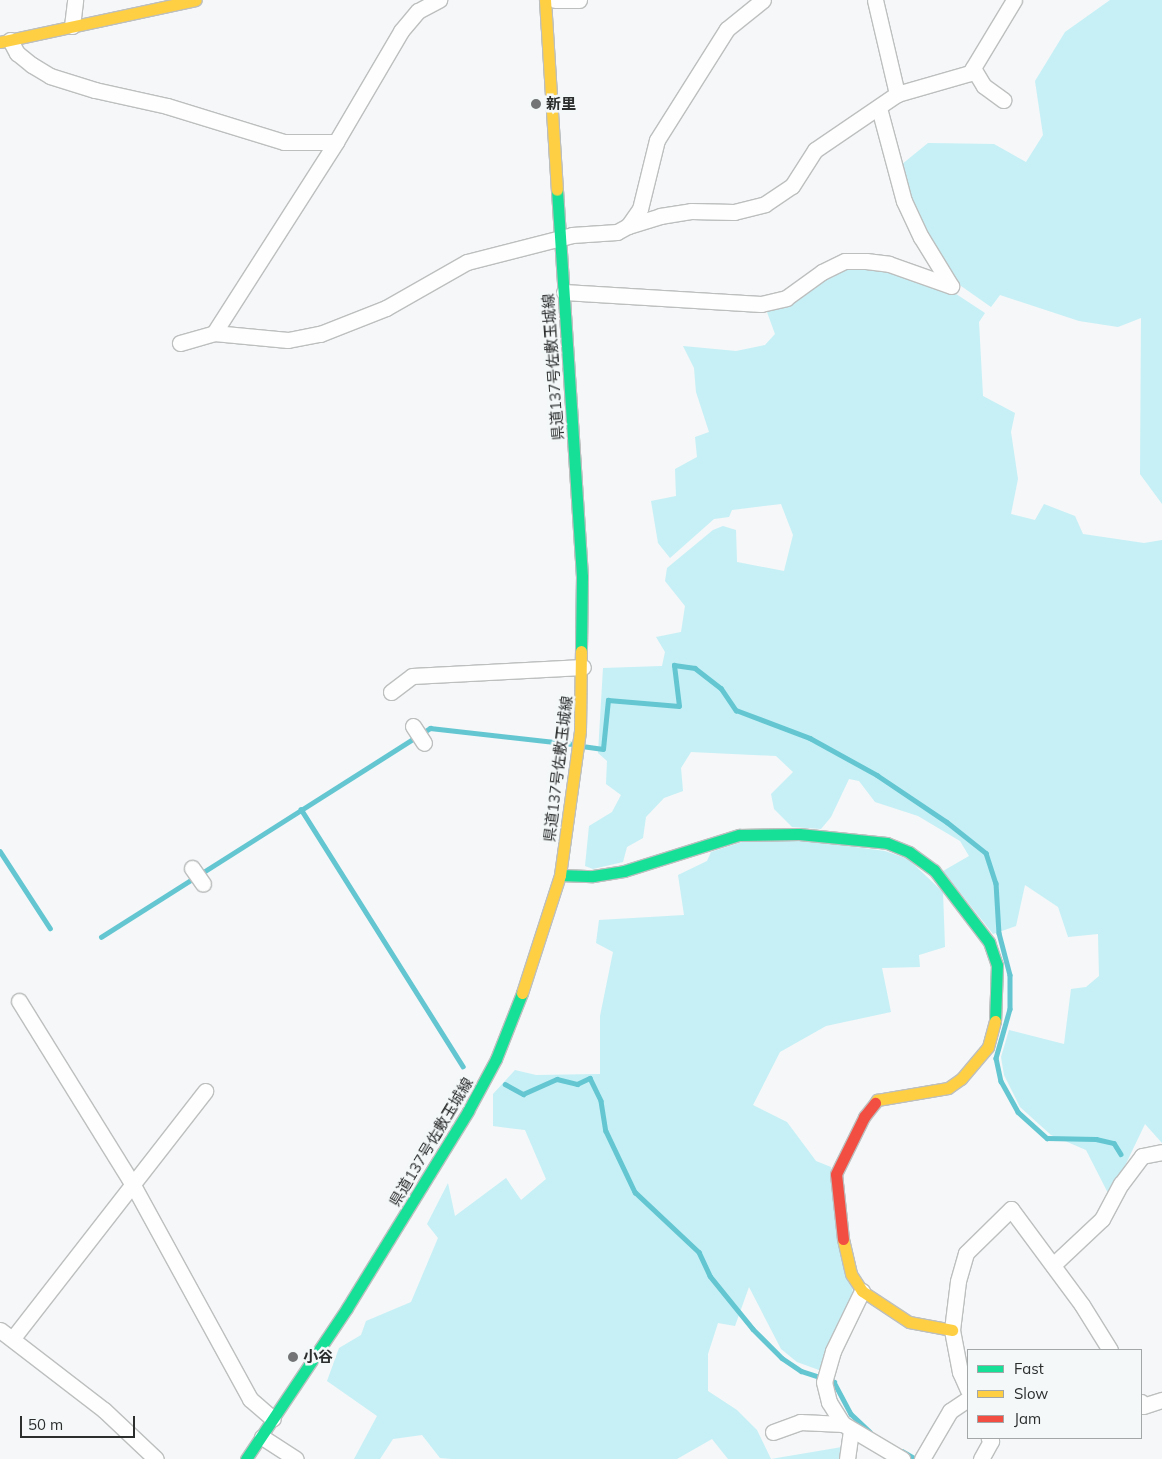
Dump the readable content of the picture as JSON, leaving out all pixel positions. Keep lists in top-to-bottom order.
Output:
{
  "streets": {
    "main road": ["県道137号佐敷玉城線"]
  },
  "places": ["新里", "小谷"],
  "legend": ["Fast", "Slow", "Jam"],
  "scale_bar": "50 m"
}
